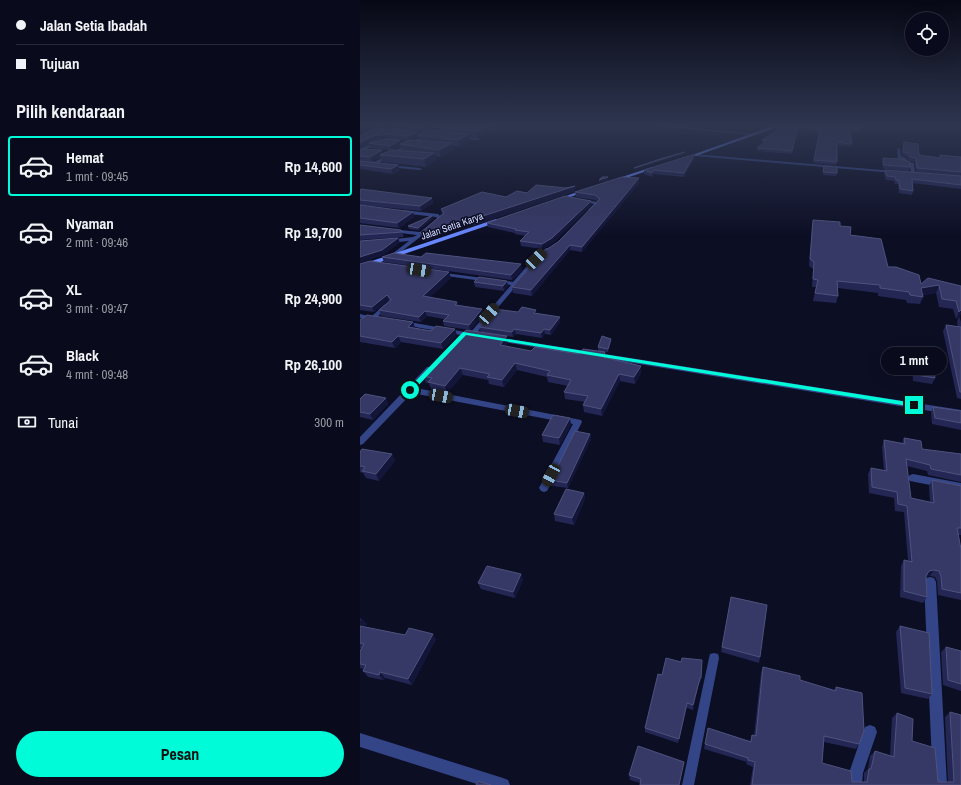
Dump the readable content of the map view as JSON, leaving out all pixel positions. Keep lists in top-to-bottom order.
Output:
{
  "streets": {
    "main road": ["Jalan Setia Karya"]
  },
  "page": {
    "banner": ["Jalan Setia Ibadah", "Tujuan"],
    "heading": "Pilih kendaraan",
    "list": [
      {
        "name": "Hemat",
        "note": "1 mnt · 09:45",
        "value": "Rp 14,600"
      },
      {
        "name": "Nyaman",
        "note": "2 mnt · 09:46",
        "value": "Rp 19,700"
      },
      {
        "name": "XL",
        "note": "3 mnt · 09:47",
        "value": "Rp 24,900"
      },
      {
        "name": "Black",
        "note": "4 mnt · 09:48",
        "value": "Rp 26,100"
      }
    ],
    "bubble": "1 mnt",
    "pay": ["Tunai", "300 m"],
    "buttons": "Pesan"
  }
}
